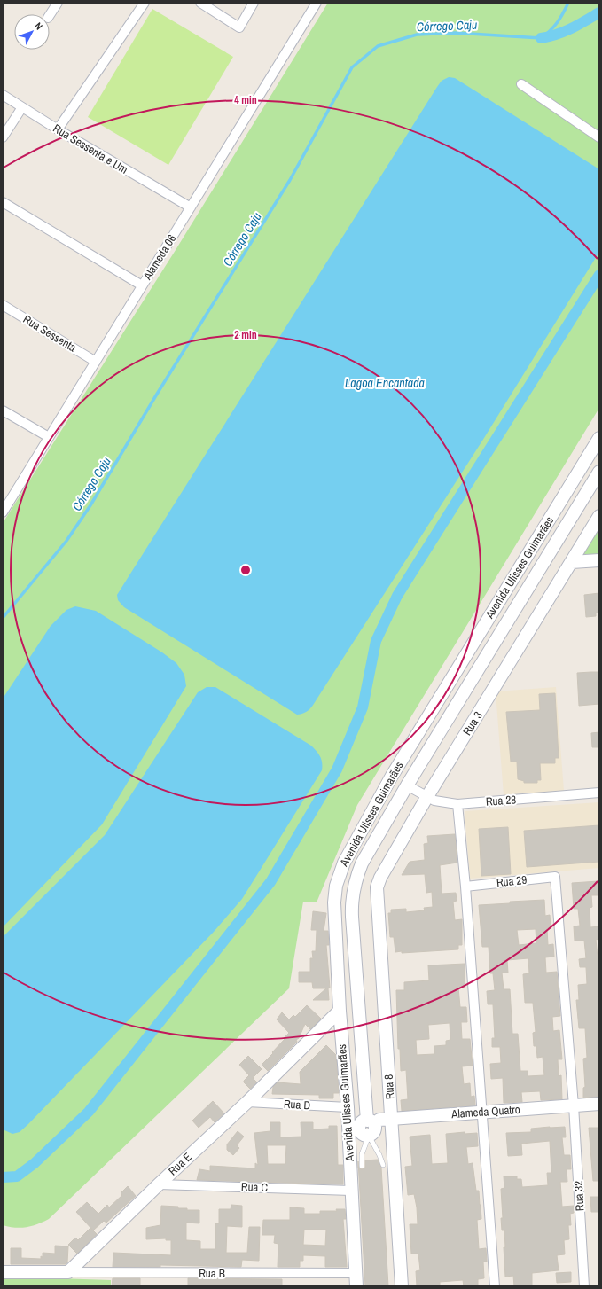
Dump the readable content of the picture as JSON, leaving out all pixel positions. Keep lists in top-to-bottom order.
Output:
{
  "streets": {
    "main road": [
      "Avenida Ulisses Guimarães",
      "Rua 3",
      "Rua 8",
      "Alameda Quatro",
      "Rua E"
    ],
    "street": [
      "Rua Sessenta e Um",
      "Alameda 06",
      "Rua Sessenta",
      "Rua 28",
      "Rua 29",
      "Rua D",
      "Rua C",
      "Rua 32",
      "Rua B"
    ]
  },
  "crossings": [
    ["Rua Sessenta e Um", "Alameda 06"],
    ["Alameda 06", "Rua Sessenta"],
    ["Avenida Ulisses Guimarães", "Rua 28"],
    ["Avenida Ulisses Guimarães", "Rua D"],
    ["Avenida Ulisses Guimarães", "Alameda Quatro"],
    ["Avenida Ulisses Guimarães", "Rua E"],
    ["Avenida Ulisses Guimarães", "Rua C"],
    ["Avenida Ulisses Guimarães", "Rua B"],
    ["Rua 3", "Rua 28"],
    ["Rua 3", "Rua 8"],
    ["Rua 29", "Alameda Quatro"],
    ["Rua 29", "Rua 32"],
    ["Rua 8", "Alameda Quatro"],
    ["Rua D", "Rua E"],
    ["Alameda Quatro", "Rua 32"],
    ["Rua E", "Rua C"],
    ["Rua E", "Rua B"]
  ],
  "water": ["Córrego Caju", "Lagoa Encantada"],
  "north": "top right",
  "rings": ["4 min", "2 min"]
}
